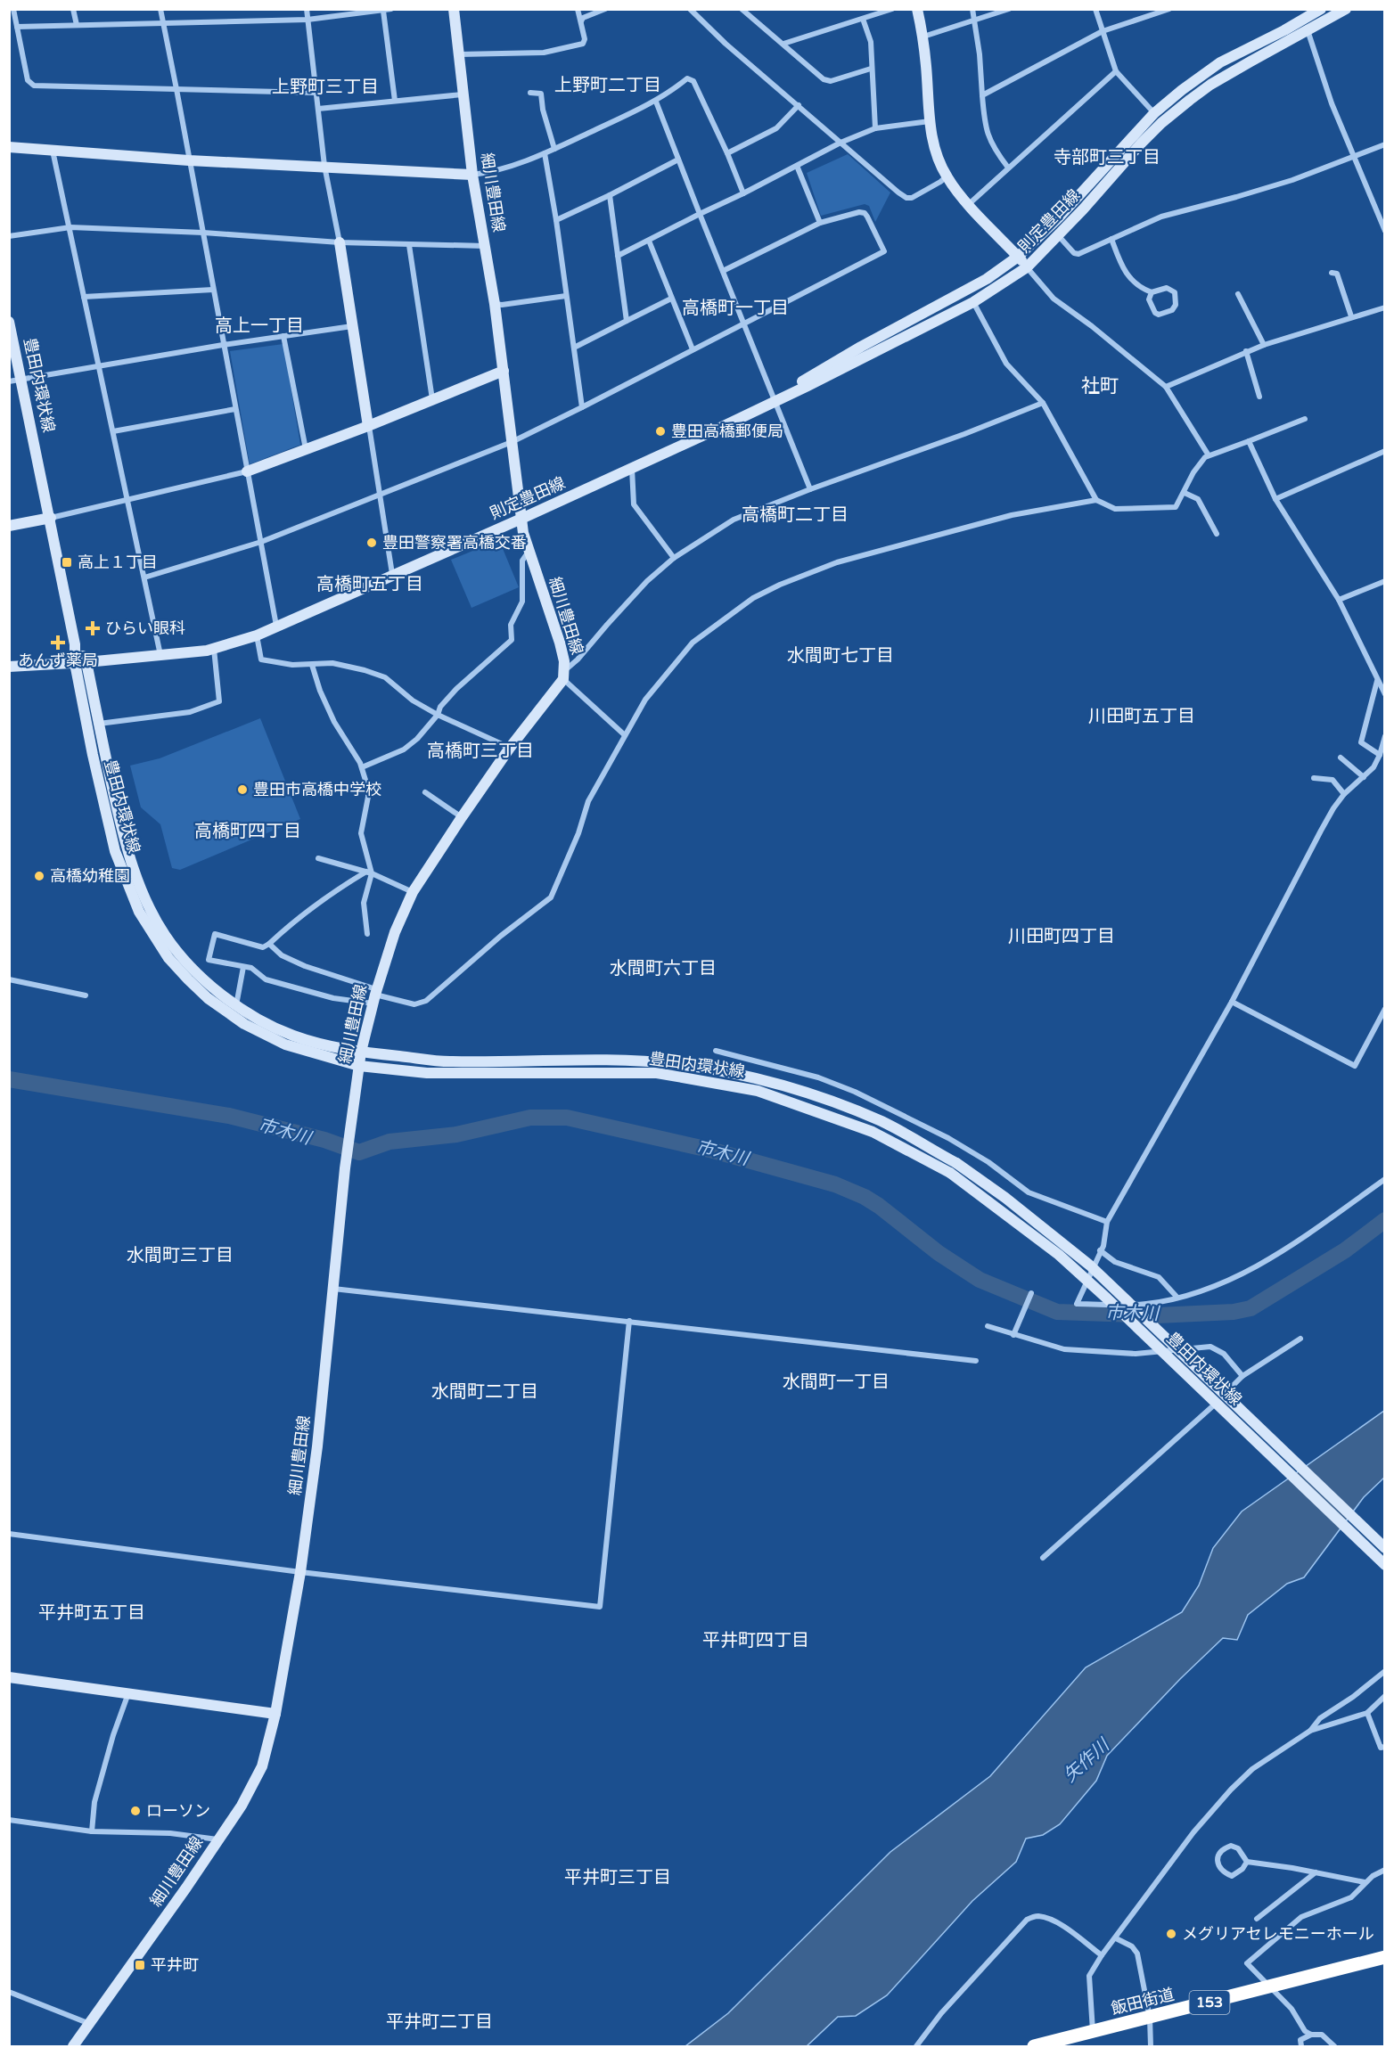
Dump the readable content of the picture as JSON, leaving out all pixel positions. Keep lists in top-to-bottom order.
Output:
{
  "streets": {
    "highway": ["飯田街道", "153"],
    "street": ["細川豊田線", "則定豊田線", "豊田内環状線"]
  },
  "crossings": [
    ["細川豊田線", "則定豊田線"],
    ["細川豊田線", "豊田内環状線"],
    ["則定豊田線", "豊田内環状線"]
  ],
  "districts": [
    "上野町二丁目",
    "上野町三丁目",
    "寺部町三丁目",
    "高橋町一丁目",
    "高上一丁目",
    "社町",
    "高橋町二丁目",
    "高橋町五丁目",
    "水間町七丁目",
    "川田町五丁目",
    "高橋町三丁目",
    "高橋町四丁目",
    "川田町四丁目",
    "水間町六丁目",
    "水間町三丁目",
    "水間町一丁目",
    "水間町二丁目",
    "平井町五丁目",
    "平井町四丁目",
    "平井町三丁目",
    "平井町二丁目"
  ],
  "water": ["市木川", "矢作川"],
  "places": {
    "other": [
      "豊田高橋郵便局",
      "豊田警察署高橋交番",
      "豊田市高橋中学校",
      "高橋幼稚園",
      "ローソン",
      "メグリアセレモニーホール"
    ],
    "transit": ["高上１丁目", "平井町"],
    "health": ["ひらい眼科", "あんず薬局"]
  }
}
